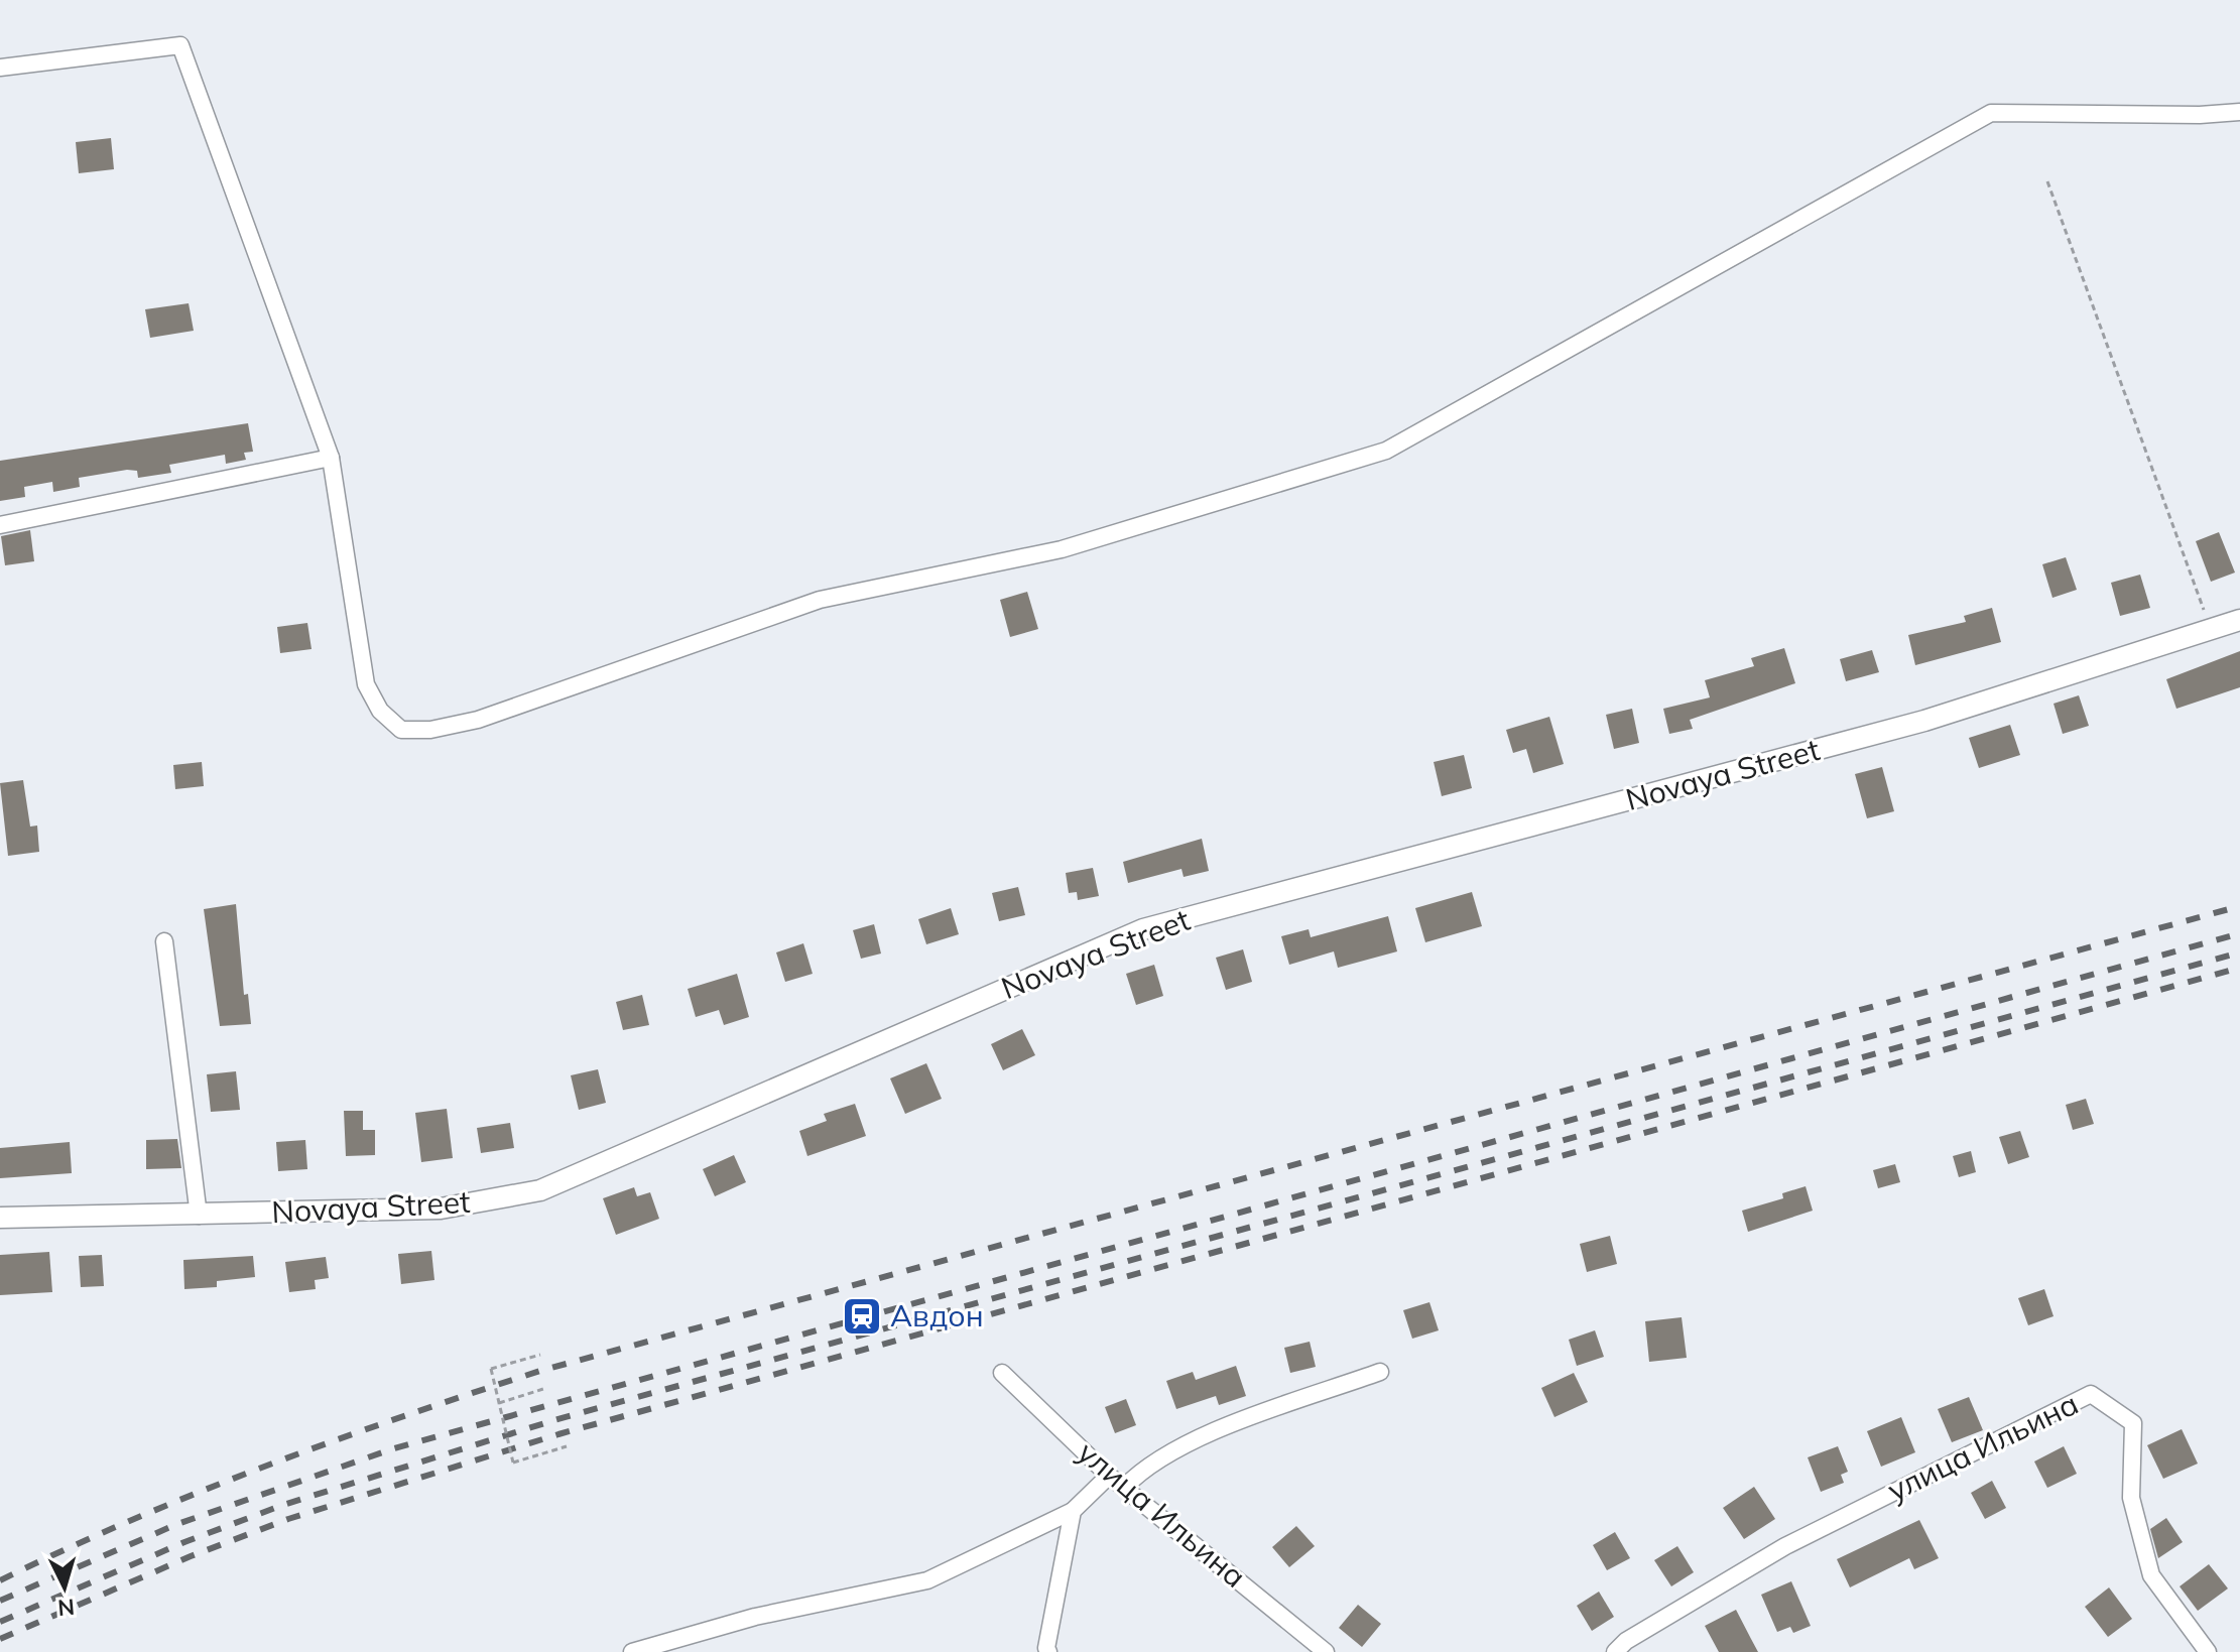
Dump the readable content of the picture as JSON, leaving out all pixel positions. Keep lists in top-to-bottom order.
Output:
{
  "streets": {
    "street": ["Novaya Street", "улица Ильина"]
  },
  "places": {
    "station": ["Авдон"]
  },
  "north": "bottom"
}
